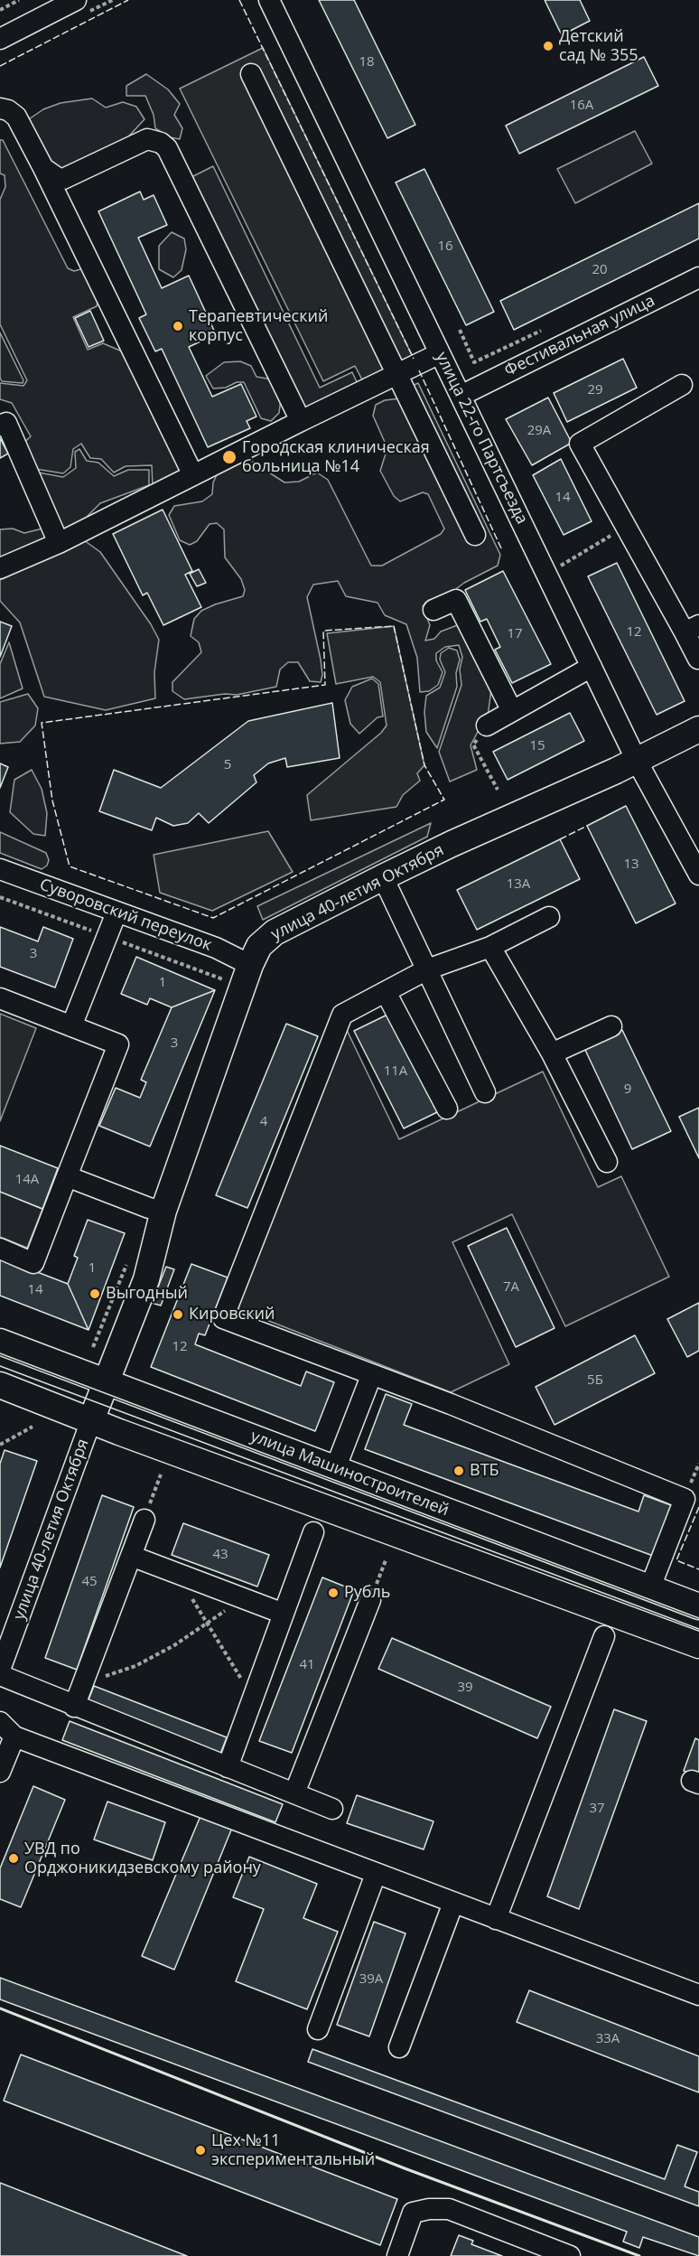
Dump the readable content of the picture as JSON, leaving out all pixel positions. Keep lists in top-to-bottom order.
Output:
{
  "streets": {
    "main road": ["улица 40-летия Октября", "улица Машиностроителей"],
    "street": ["Фестивальная улица", "улица 22-го Партсъезда", "Суворовский переулок"]
  },
  "crossings": [
    ["Фестивальная улица", "улица 22-го Партсъезда"],
    ["улица 22-го Партсъезда", "улица 40-летия Октября"],
    ["улица 40-летия Октября", "Суворовский переулок"],
    ["улица 40-летия Октября", "улица Машиностроителей"]
  ],
  "places": [
    "Детский сад № 355",
    "Терапевтический корпус",
    "Городская клиническая больница №14",
    "Выгодный",
    "Кировский",
    "ВТБ",
    "Рубль",
    "УВД по Орджоникидзевскому району",
    "Цех №11 экспериментальный"
  ],
  "house_numbers": [
    "18",
    "16А",
    "16",
    "20",
    "29",
    "29А",
    "14",
    "12",
    "17",
    "15",
    "5",
    "13",
    "13А",
    "3",
    "1",
    "3",
    "11А",
    "9",
    "4",
    "14А",
    "1",
    "7А",
    "14",
    "12",
    "5Б",
    "43",
    "45",
    "41",
    "39",
    "37",
    "39А",
    "33А"
  ]
}
